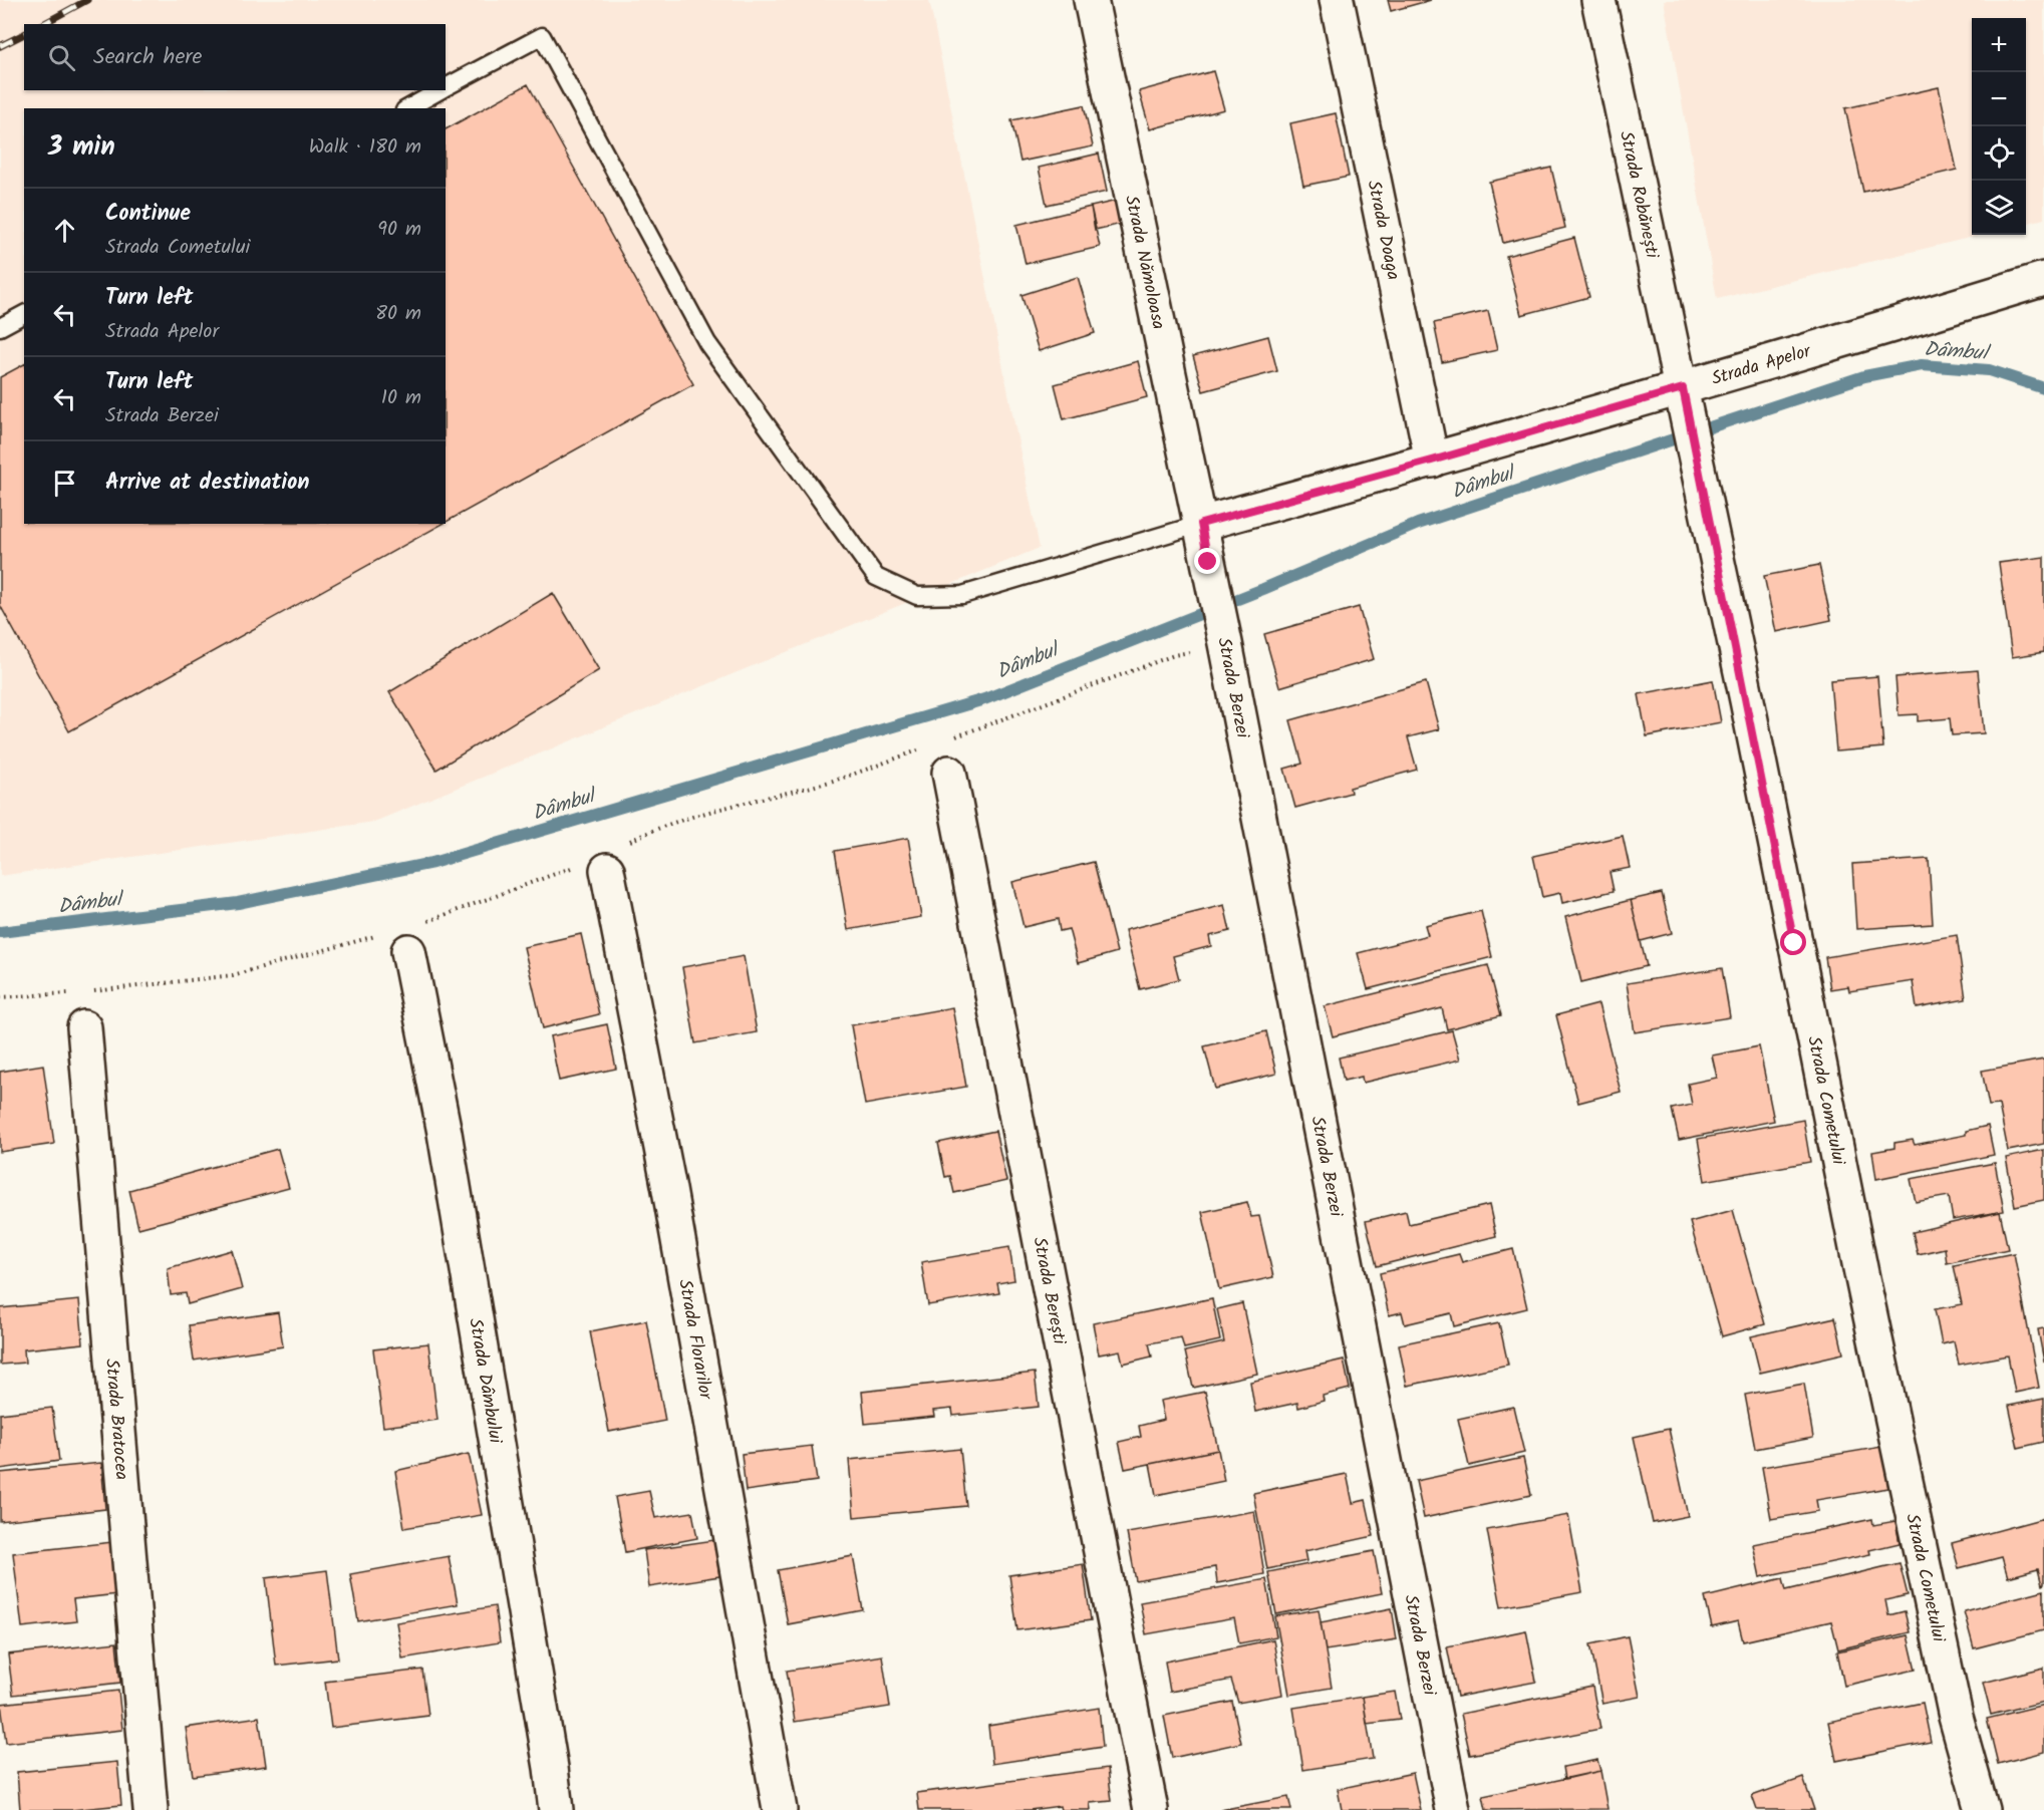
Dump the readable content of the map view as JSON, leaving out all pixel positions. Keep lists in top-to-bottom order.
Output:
{
  "streets": {
    "street": [
      "Strada Robănești",
      "Strada Doaga",
      "Strada Nămoloasa",
      "Strada Apelor",
      "Strada Berzei",
      "Strada Cometului",
      "Strada Berești",
      "Strada Florarilor",
      "Strada Dâmbului",
      "Strada Bratocea"
    ]
  },
  "crossings": [
    ["Strada Robănești", "Strada Apelor"],
    ["Strada Robănești", "Strada Cometului"],
    ["Strada Doaga", "Strada Apelor"],
    ["Strada Nămoloasa", "Strada Apelor"],
    ["Strada Nămoloasa", "Strada Berzei"],
    ["Strada Apelor", "Strada Berzei"],
    ["Strada Apelor", "Strada Cometului"]
  ],
  "water": ["Dâmbul"],
  "page": {
    "map_buttons": ["+", "−"],
    "search": "Search here",
    "heading": ["3 min", "Walk · 180 m"],
    "list": [
      ["Continue", "Strada Cometului", "90 m"],
      ["Turn left", "Strada Apelor", "80 m"],
      ["Turn left", "Strada Berzei", "10 m"],
      "Arrive at destination"
    ]
  }
}
